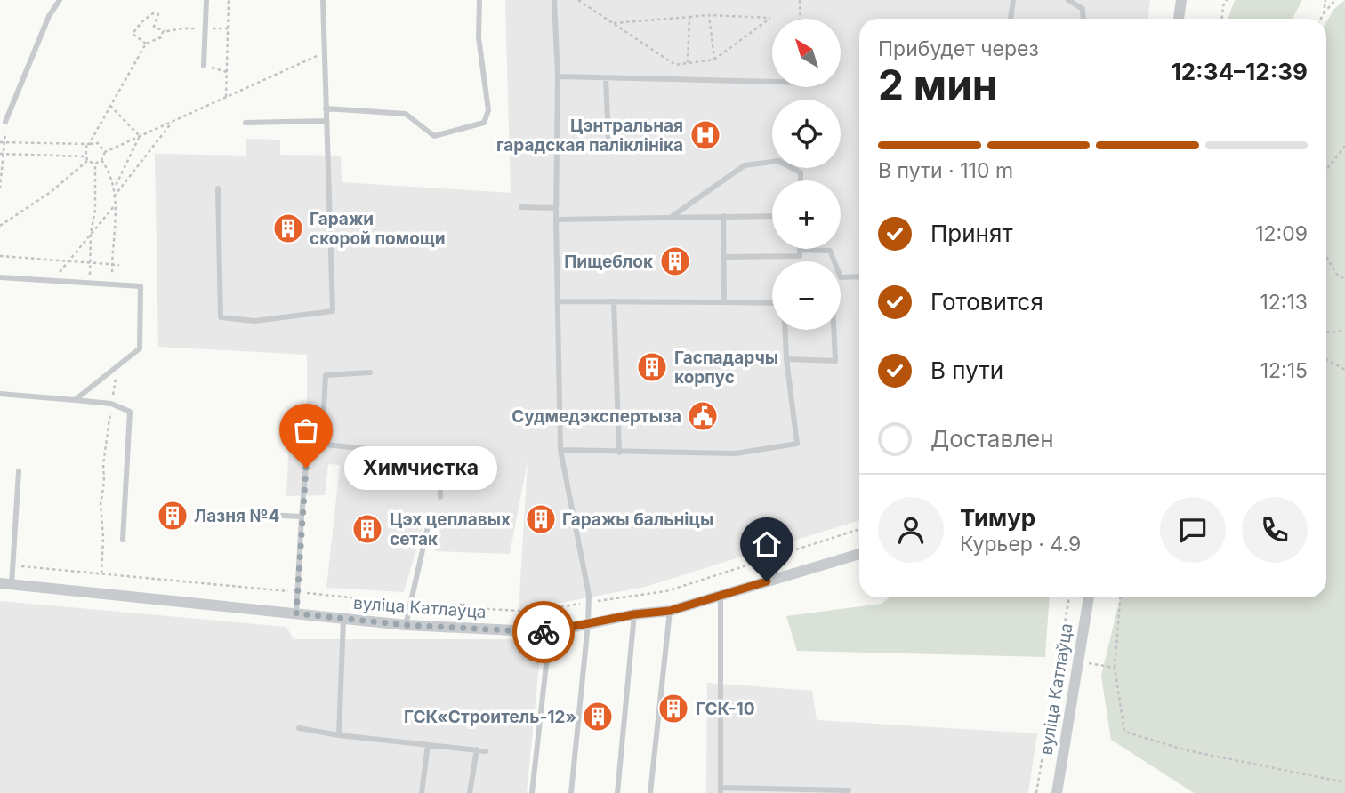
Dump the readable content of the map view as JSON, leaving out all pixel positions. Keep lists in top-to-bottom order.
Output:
{
  "streets": {
    "street": ["вуліца Катлаўца"]
  },
  "places": {
    "hospital": ["Цэнтральная гарадская паліклініка"],
    "building": [
      "Гаражи скорой помощи",
      "Пищеблок",
      "Гаспадарчы корпус",
      "Лазня №4",
      "Гаражы бальніцы",
      "Цэх цеплавых сетак",
      "ГСК-10",
      "ГСК«Строитель-12»"
    ],
    "public building": ["Судмедэкспертыза"],
    "other": ["Химчистка"]
  },
  "north": "top left",
  "page": {
    "map_buttons": ["+", "−"],
    "heading": ["2 мин", "Прибудет через", "12:34–12:39"],
    "panel": ["Тимур", "Курьер · 4.9"],
    "bar": "В пути · 110 m",
    "list": [
      ["Принят", "12:09"],
      ["Готовится", "12:13"],
      ["В пути", "12:15"],
      "Доставлен"
    ],
    "bubble": "Химчистка"
  }
}
